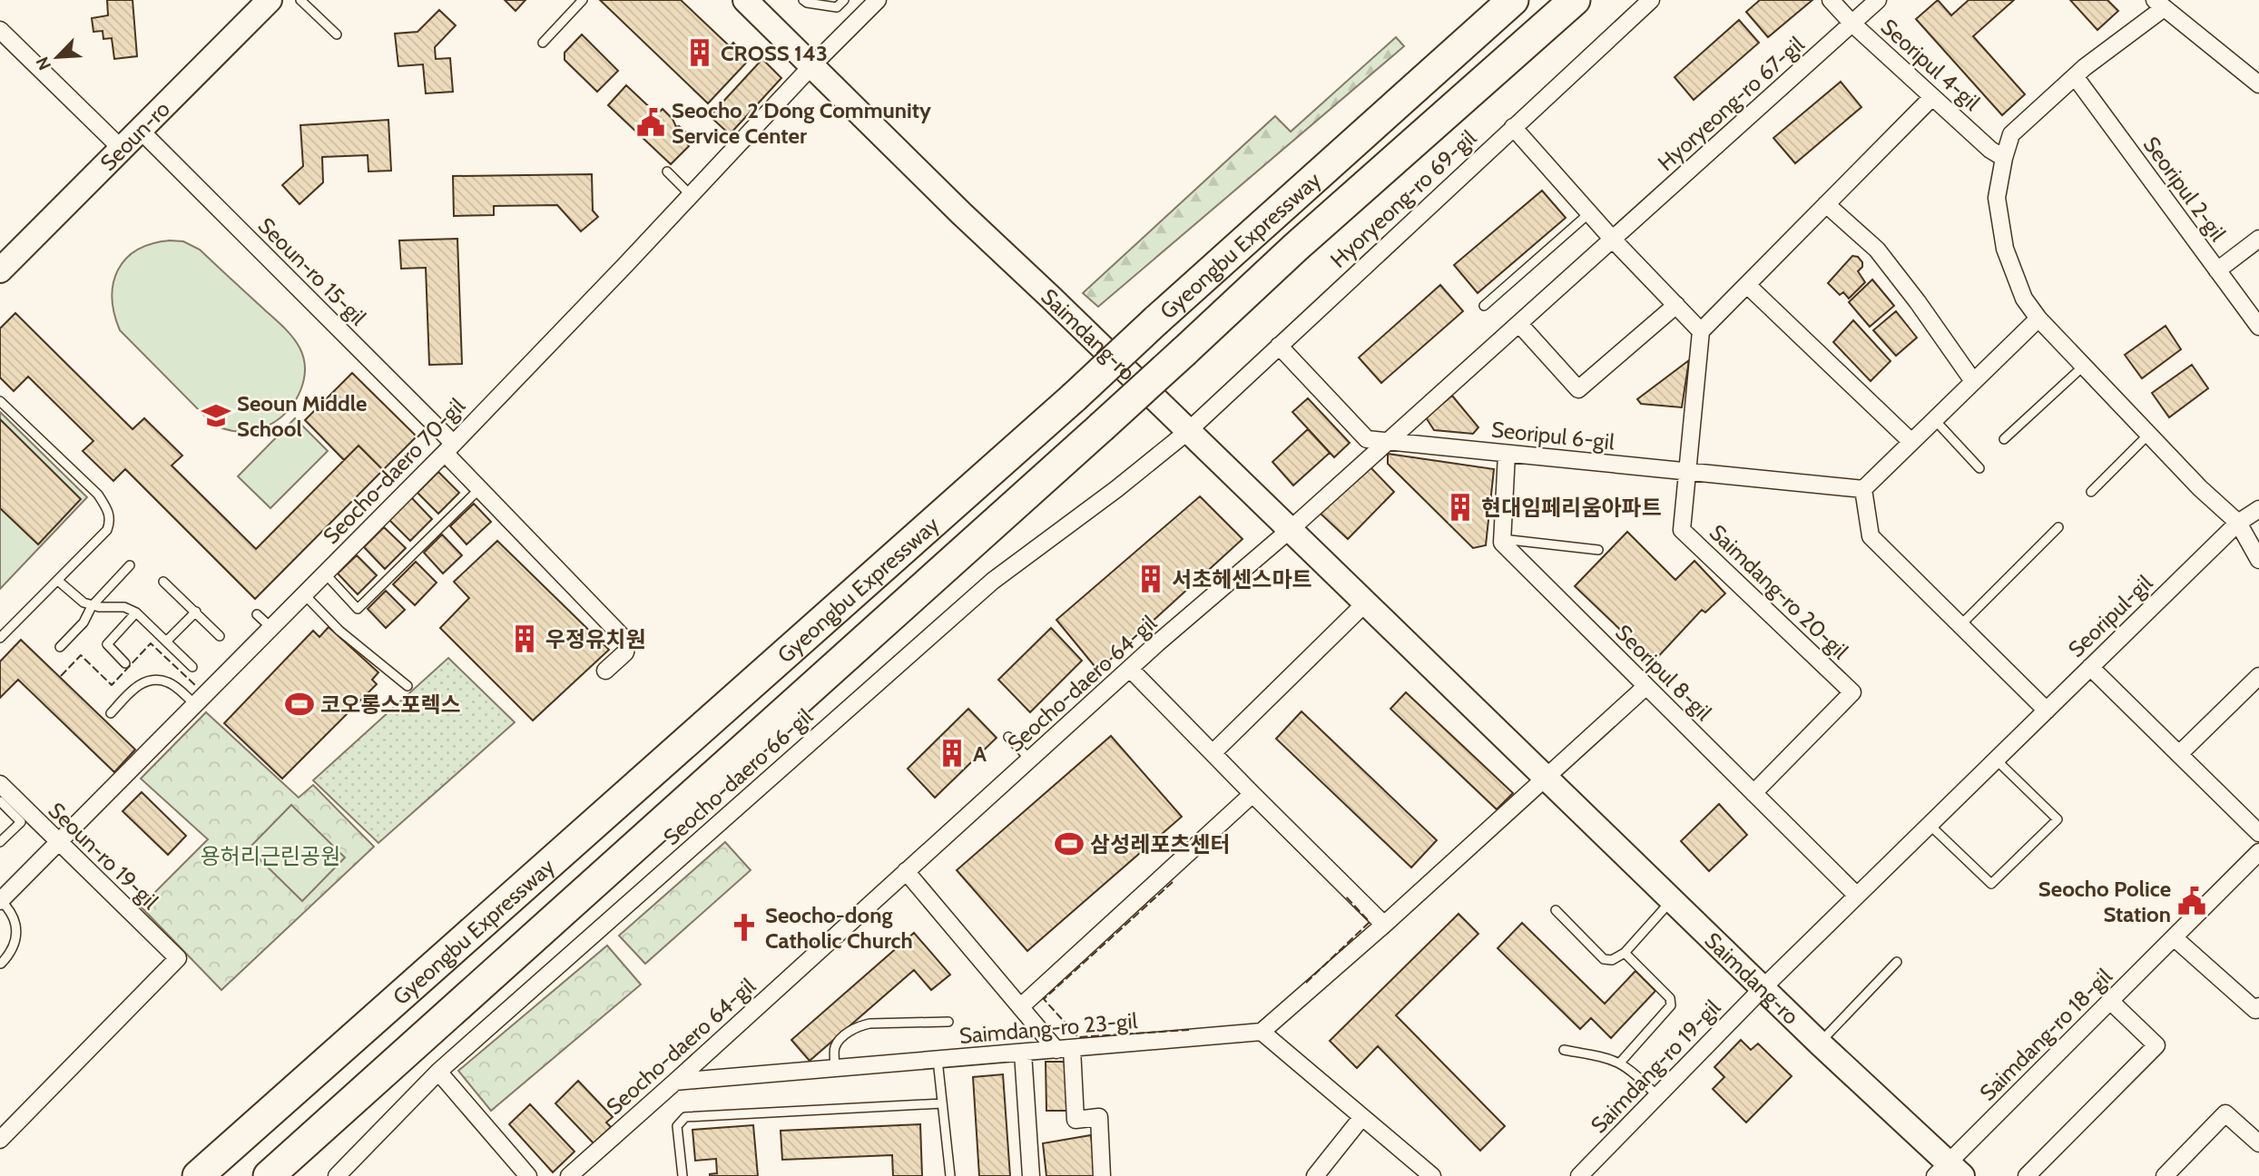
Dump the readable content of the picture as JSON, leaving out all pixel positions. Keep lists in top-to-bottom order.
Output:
{
  "streets": {
    "highway": ["Gyeongbu Expressway"],
    "main road": ["Seoun-ro", "Saimdang-ro"],
    "street": [
      "Seoripul 4-gil",
      "Hyoryeong-ro 67-gil",
      "Seoripul 2-gil",
      "Hyoryeong-ro 69-gil",
      "Seoun-ro 15-gil",
      "Seoripul 6-gil",
      "Seocho-daero 70-gil",
      "Saimdang-ro 20-gil",
      "Seoripul-gil",
      "Seoripul 8-gil",
      "Seocho-daero 64-gil",
      "Seocho-daero 66-gil",
      "Seoun-ro 19-gil",
      "Saimdang-ro 23-gil",
      "Saimdang-ro 18-gil",
      "Saimdang-ro 19-gil"
    ]
  },
  "crossings": [
    ["Seoripul 4-gil", "Hyoryeong-ro 67-gil"],
    ["Hyoryeong-ro 67-gil", "Saimdang-ro"],
    ["Hyoryeong-ro 67-gil", "Seoripul 6-gil"],
    ["Hyoryeong-ro 67-gil", "Seocho-daero 64-gil"],
    ["Seoun-ro", "Seoun-ro 15-gil"],
    ["Hyoryeong-ro 69-gil", "Saimdang-ro"],
    ["Hyoryeong-ro 69-gil", "Seoripul 6-gil"],
    ["Hyoryeong-ro 69-gil", "Seocho-daero 66-gil"],
    ["Seoun-ro 15-gil", "Seocho-daero 70-gil"],
    ["Saimdang-ro", "Seocho-daero 70-gil"],
    ["Saimdang-ro", "Seoripul-gil"],
    ["Saimdang-ro", "Seocho-daero 64-gil"],
    ["Saimdang-ro", "Seocho-daero 66-gil"],
    ["Saimdang-ro", "Saimdang-ro 18-gil"],
    ["Saimdang-ro", "Saimdang-ro 19-gil"],
    ["Seoripul 6-gil", "Saimdang-ro 20-gil"],
    ["Seocho-daero 70-gil", "Seoun-ro 19-gil"],
    ["Saimdang-ro 20-gil", "Seoripul 8-gil"],
    ["Seoripul-gil", "Seoripul 8-gil"],
    ["Seoripul-gil", "Saimdang-ro 19-gil"],
    ["Seocho-daero 64-gil", "Saimdang-ro 23-gil"]
  ],
  "parks": ["용허리근린공원"],
  "places": {
    "building": [
      "CROSS 143",
      "현대임페리움아파트",
      "서초헤센스마트",
      "우정유치원",
      "A"
    ],
    "public building": ["Seocho 2 Dong Community Service Center", "Seocho Police Station"],
    "school or university": ["Seoun Middle School"],
    "sports": ["코오롱스포렉스", "삼성레포츠센터"],
    "church": ["Seocho-dong Catholic Church"]
  },
  "north": "bottom left"
}
